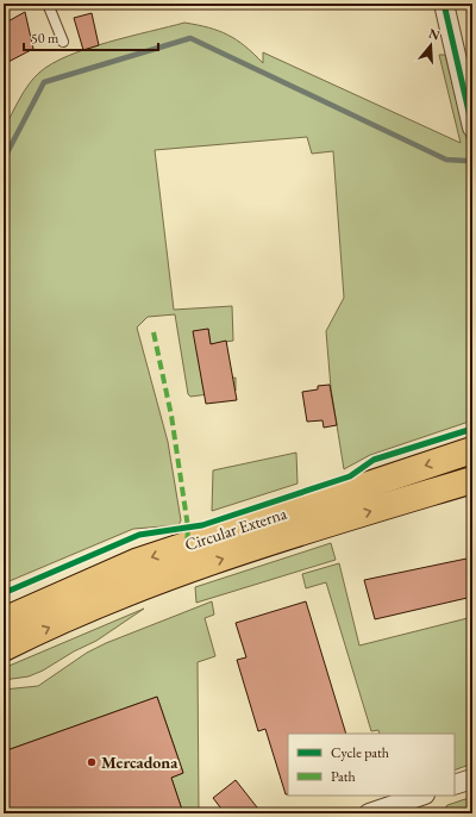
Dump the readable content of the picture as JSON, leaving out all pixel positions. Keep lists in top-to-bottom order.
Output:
{
  "streets": {
    "main road": ["Circular Externa"]
  },
  "places": ["Mercadona"],
  "legend": ["Cycle path", "Path"],
  "scale_bar": "50 m",
  "north": "top"
}
